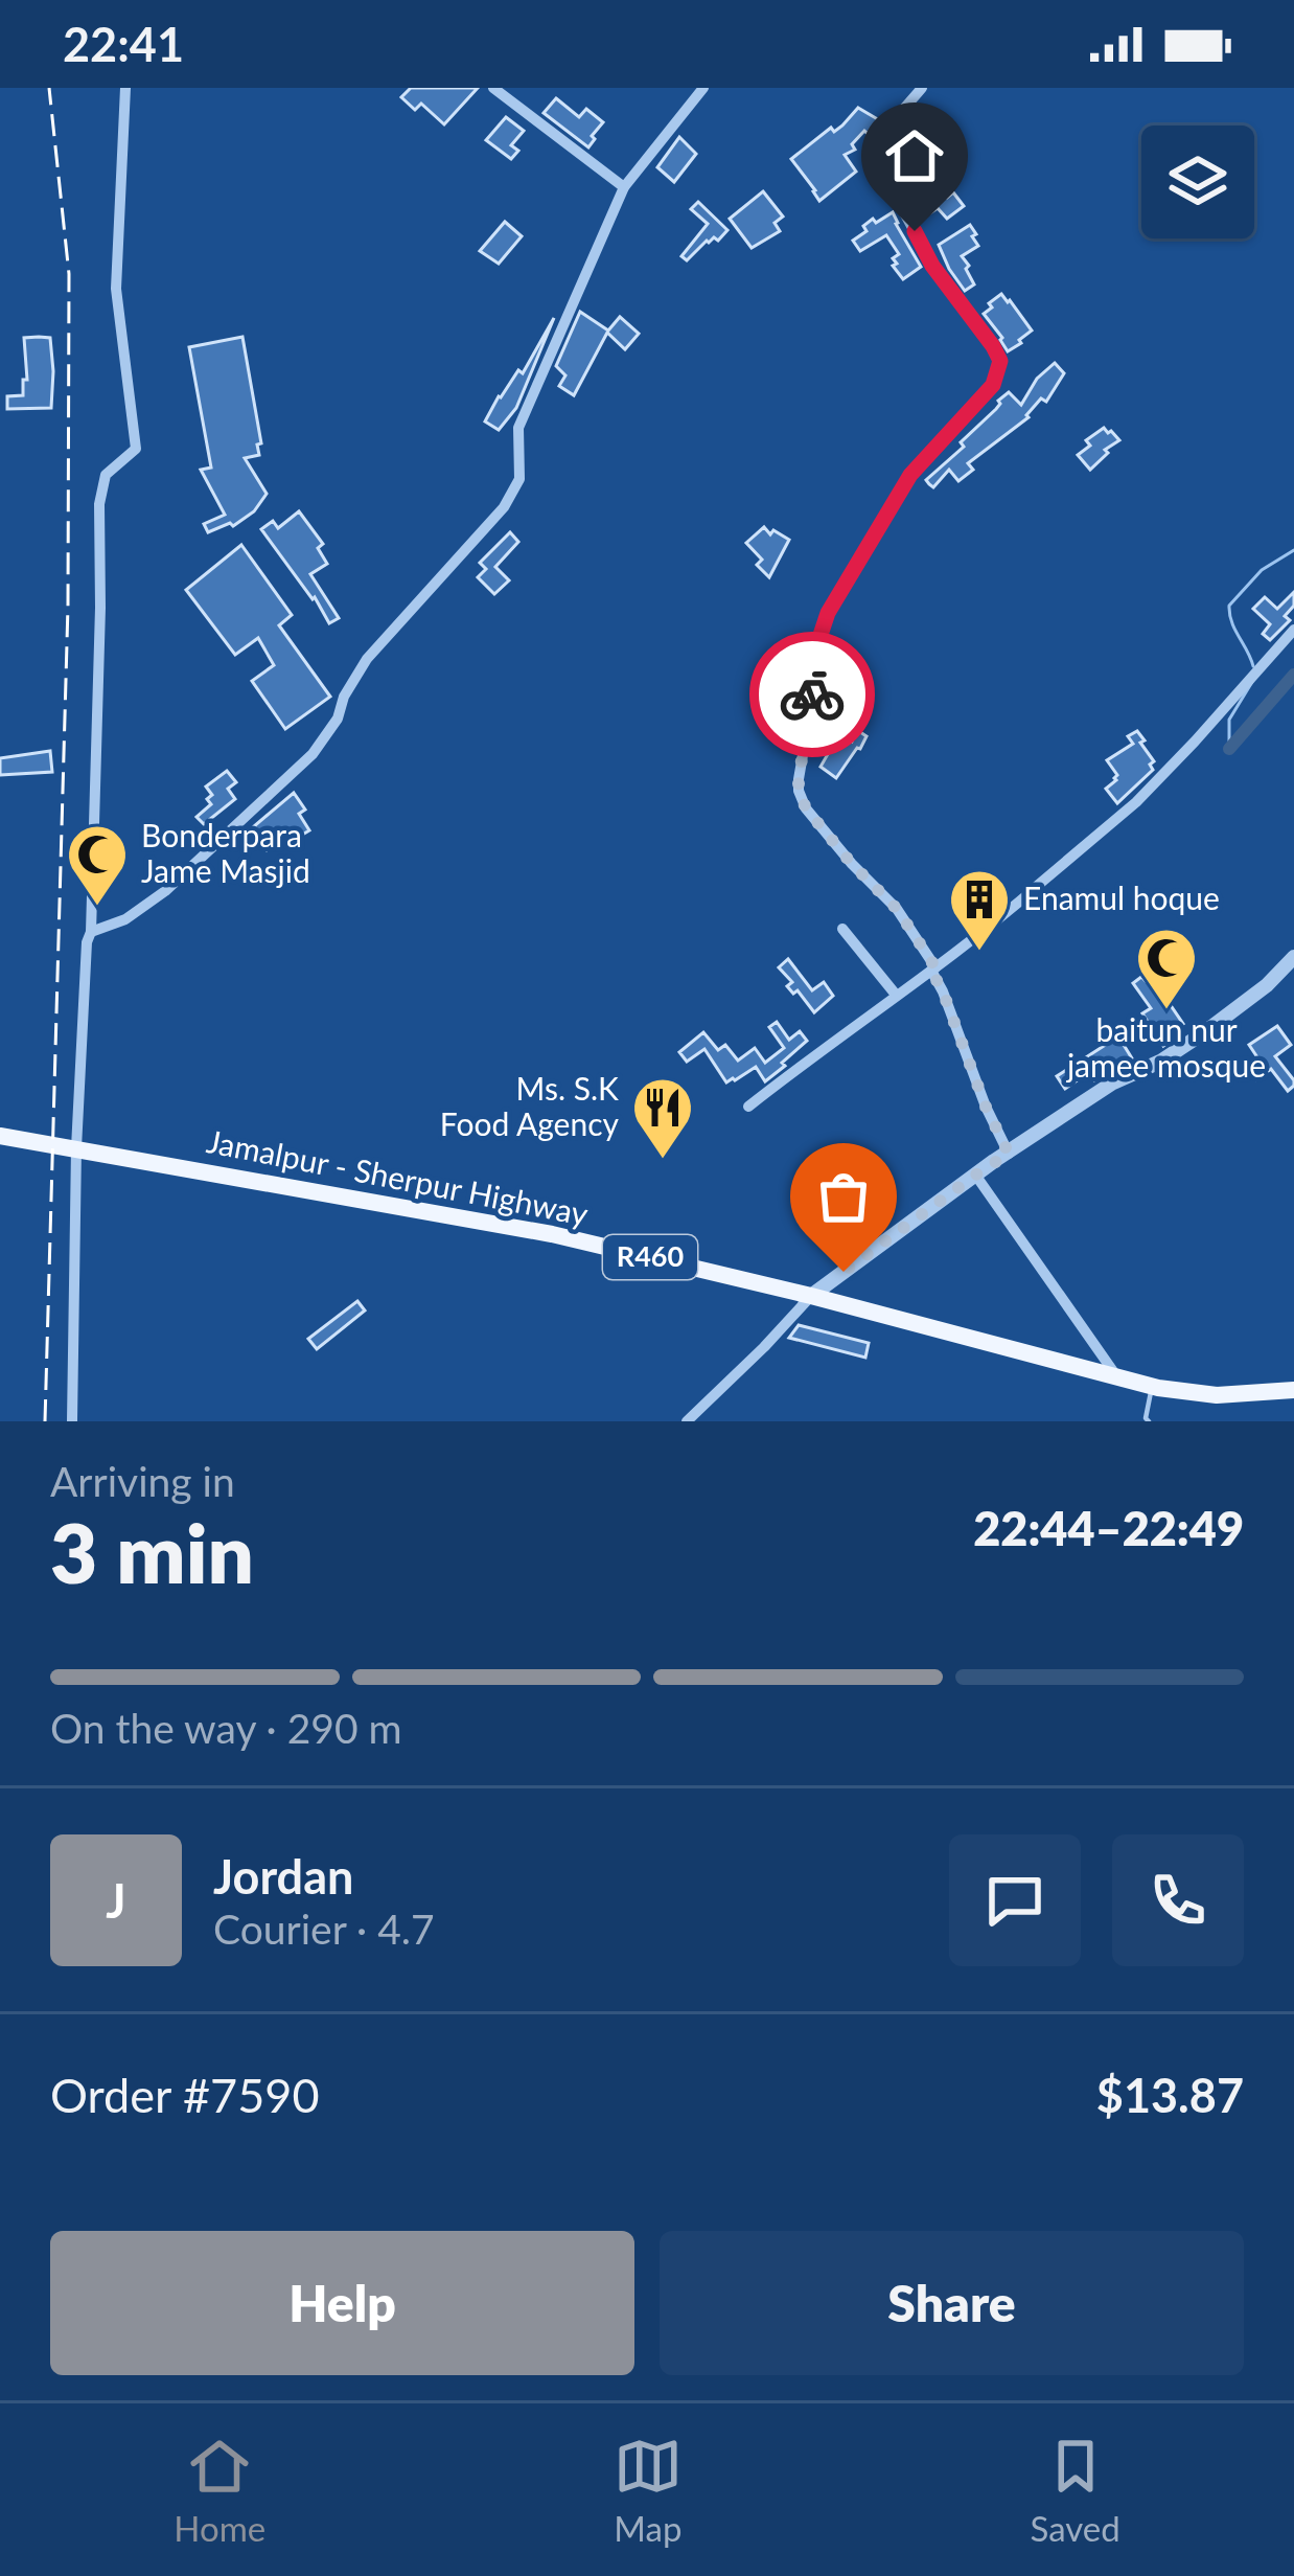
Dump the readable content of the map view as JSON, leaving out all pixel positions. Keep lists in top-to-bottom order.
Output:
{
  "streets": {
    "main road": ["Jamalpur - Sherpur Highway", "R460"]
  },
  "places": {
    "mosque": ["Bonderpara Jame Masjid", "baitun nur jamee mosque"],
    "building": ["Enamul hoque"],
    "restaurant": ["Ms. S.K Food Agency"]
  },
  "page": {
    "status": "22:41",
    "heading": ["3 min", "Arriving in", "22:44–22:49"],
    "panel": [
      "Jordan",
      "Courier · 4.7",
      "Order #7590",
      "$13.87"
    ],
    "bar": "On the way · 290 m",
    "round": "J",
    "buttons": ["Help", "Share"],
    "tabs": ["Home", "Map", "Saved"]
  }
}
